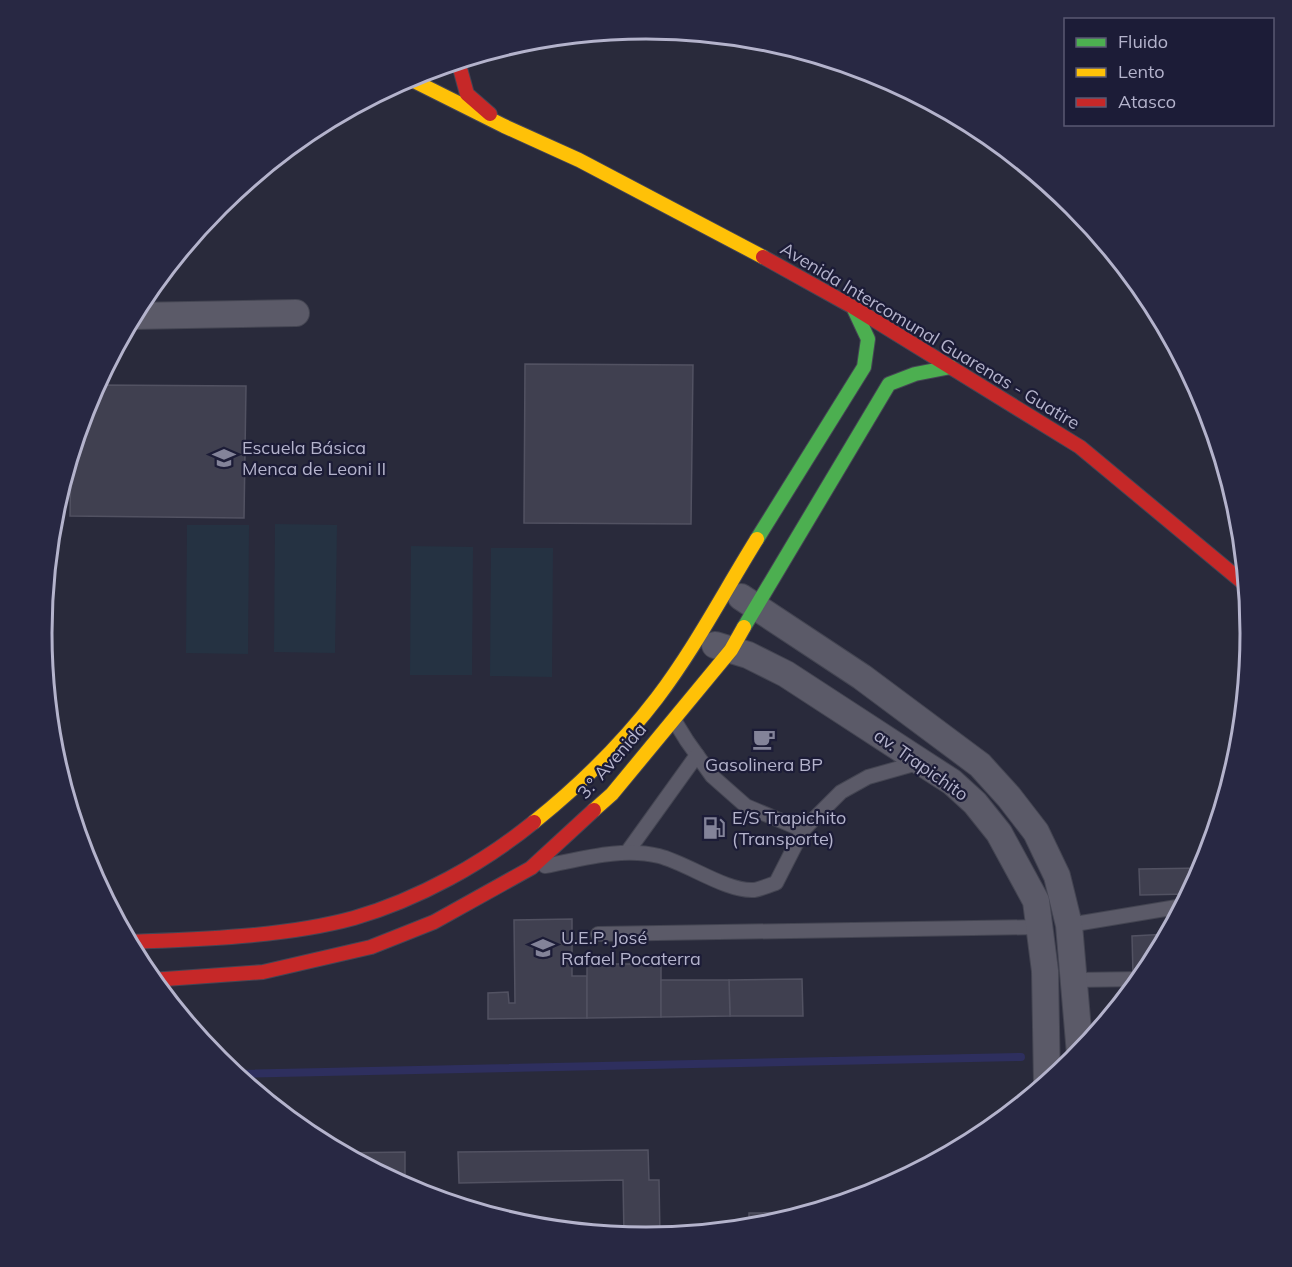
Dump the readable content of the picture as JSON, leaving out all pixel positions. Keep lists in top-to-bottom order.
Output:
{
  "streets": {
    "street": ["Avenida Intercomunal Guarenas - Guatire", "3.° Avenida", "av. Trapichito"]
  },
  "crossings": [
    ["Avenida Intercomunal Guarenas - Guatire", "3.° Avenida"],
    ["3.° Avenida", "av. Trapichito"]
  ],
  "places": {
    "school or university": ["Escuela Básica Menca de Leoni II", "U.E.P. José Rafael Pocaterra"],
    "cafe": ["Gasolinera BP"],
    "fuel station": ["E/S Trapichito (Transporte)"]
  },
  "legend": ["Fluido", "Lento", "Atasco"]
}
